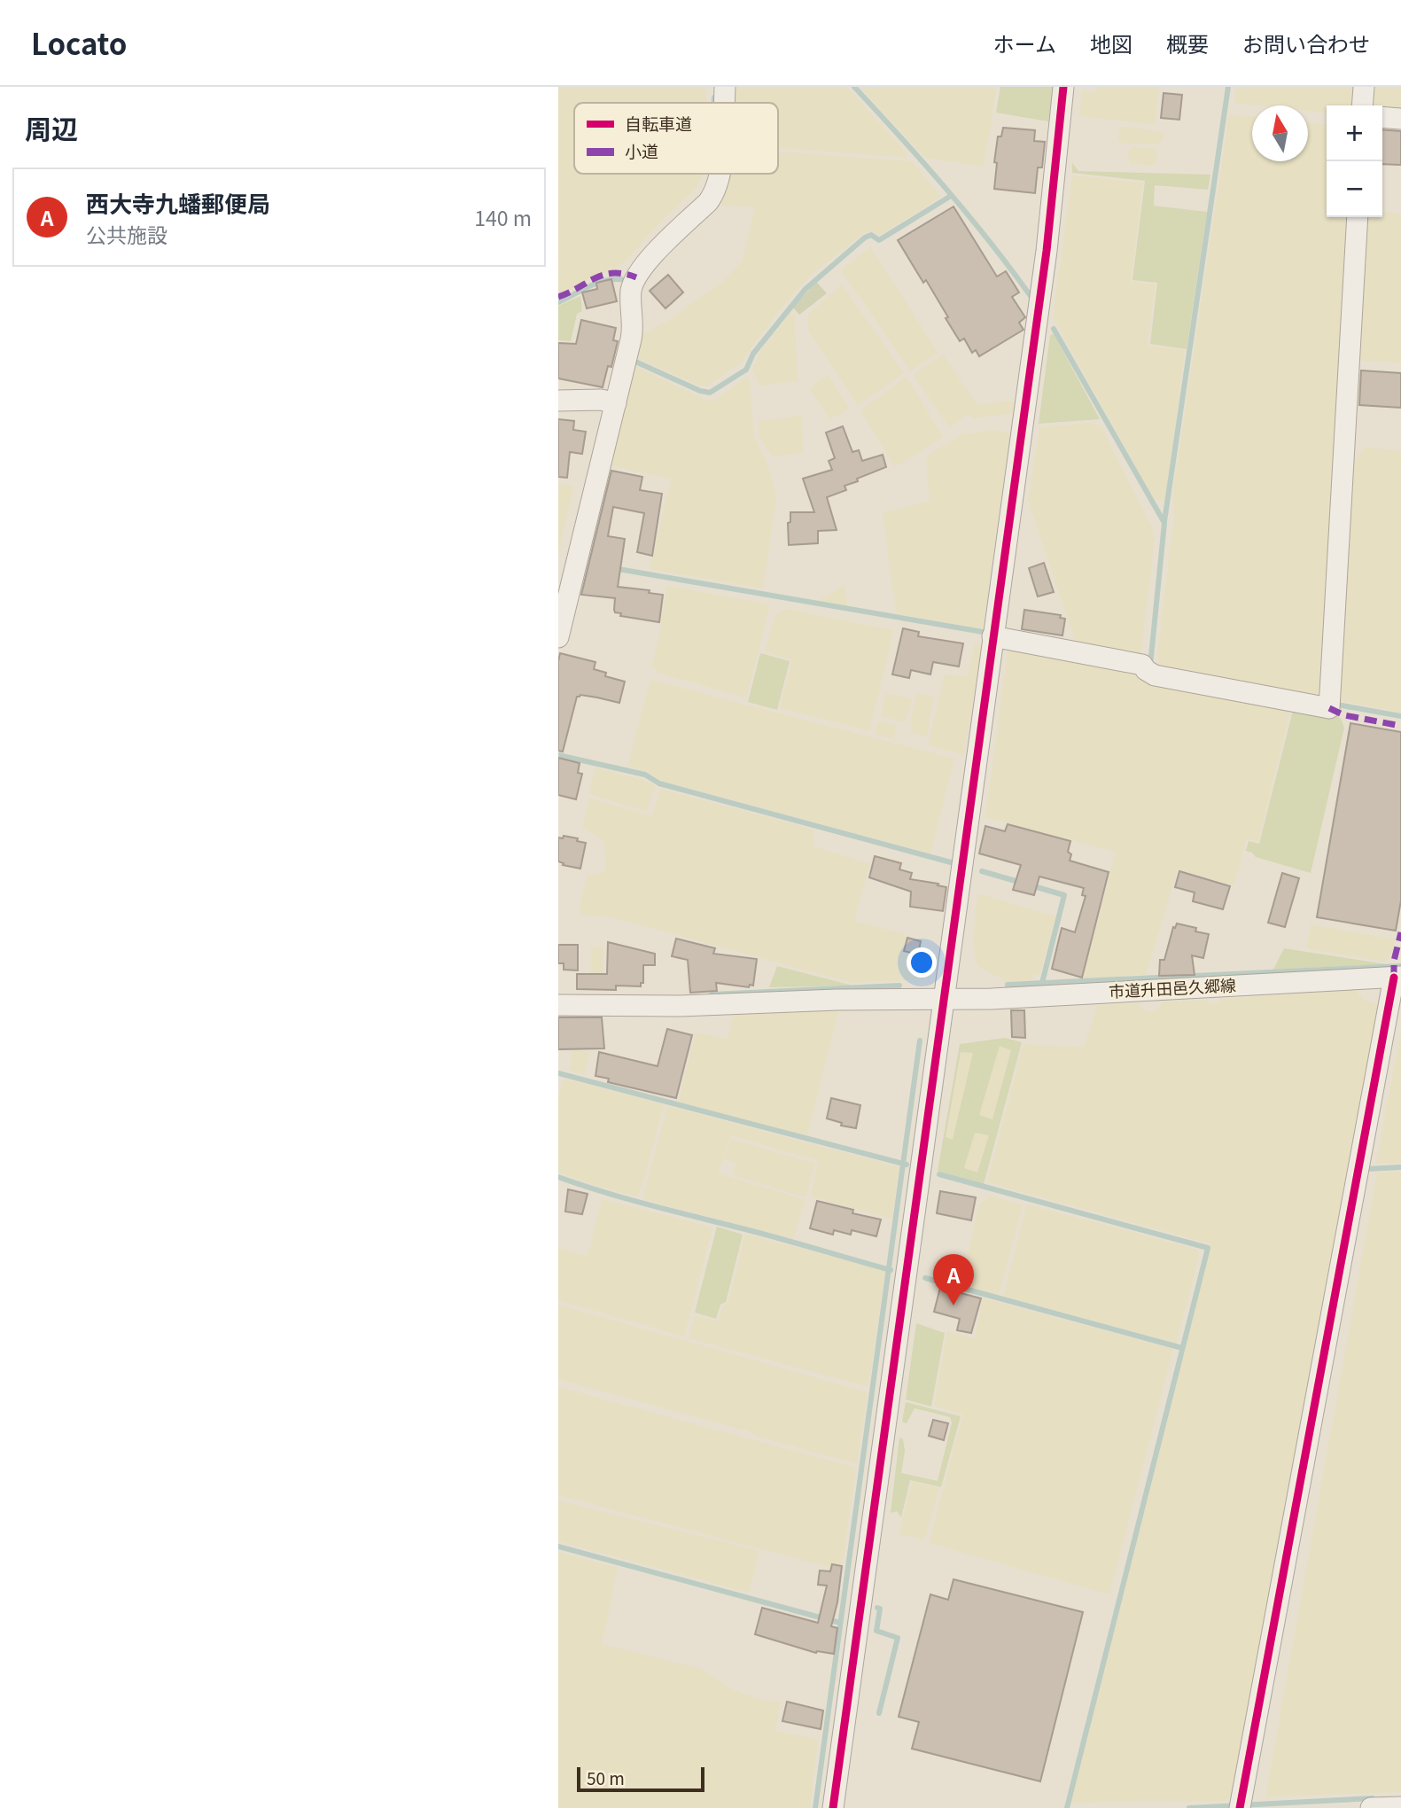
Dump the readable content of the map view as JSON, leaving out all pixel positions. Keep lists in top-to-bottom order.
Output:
{
  "streets": {
    "street": ["市道升田邑久郷線"]
  },
  "legend": ["自転車道", "小道"],
  "scale_bar": "50 m",
  "north": "top",
  "page": {
    "header": "Locato",
    "nav": [
      "ホーム",
      "地図",
      "概要",
      "お問い合わせ"
    ],
    "heading": "周辺",
    "map_buttons": ["+", "−"],
    "list": [
      {
        "mark": "A",
        "name": "西大寺九蟠郵便局",
        "note": "公共施設",
        "value": "140 m"
      }
    ],
    "pins": "A",
    "scale": "50 m"
  }
}
